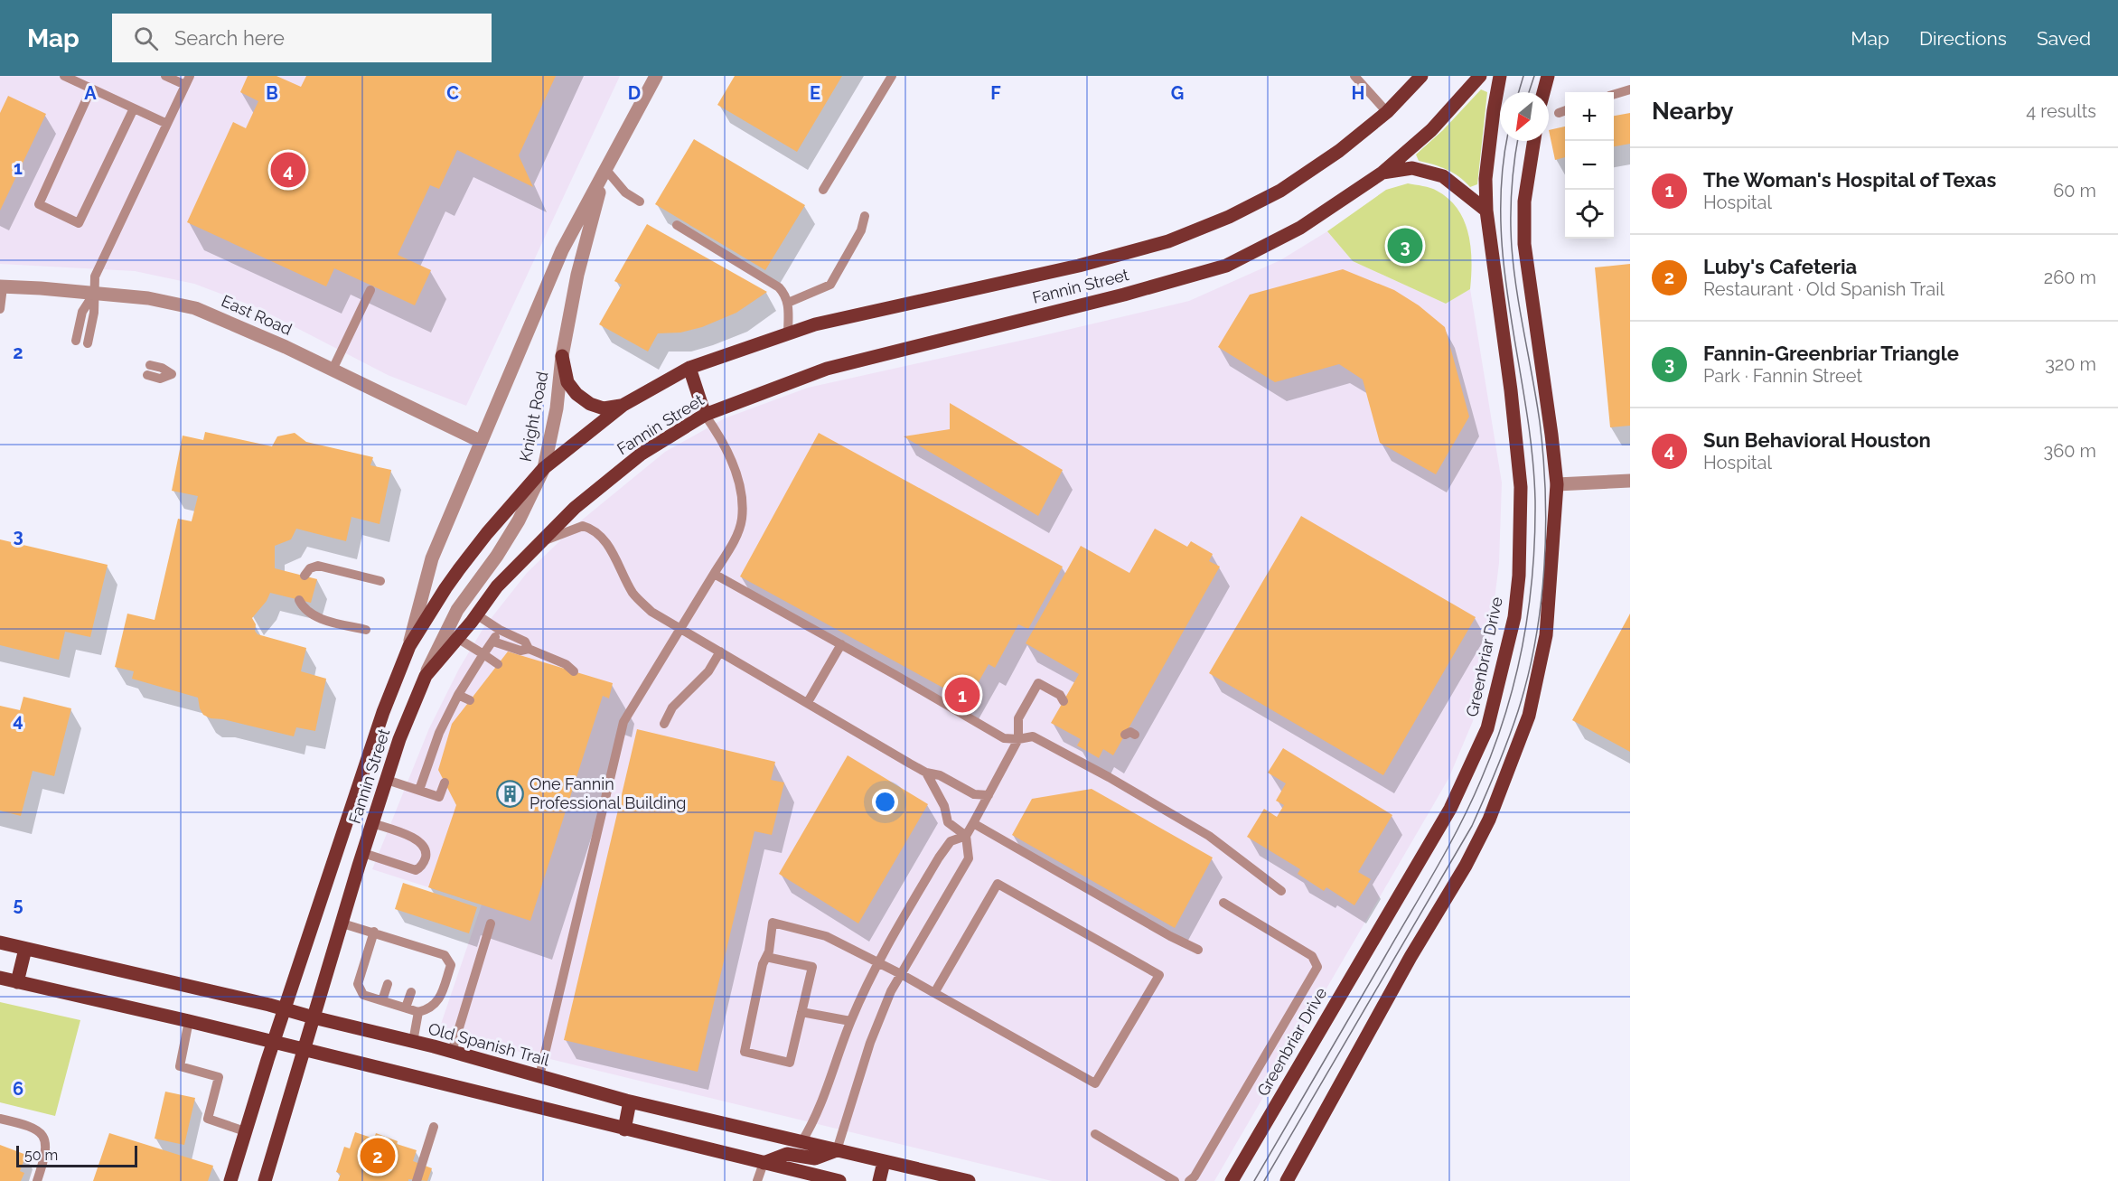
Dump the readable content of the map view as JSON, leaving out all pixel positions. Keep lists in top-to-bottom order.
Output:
{
  "streets": {
    "main road": ["Fannin Street", "Greenbriar Drive", "Old Spanish Trail"],
    "street": ["East Road", "Knight Road"]
  },
  "crossings": [
    ["Fannin Street", "Knight Road"],
    ["Fannin Street", "Old Spanish Trail"],
    ["East Road", "Knight Road"]
  ],
  "places": {
    "building": ["One Fannin Professional Building"]
  },
  "scale_bar": "50 m",
  "north": "bottom left",
  "page": {
    "header": "Map",
    "search": "Search here",
    "nav": ["Map", "Directions", "Saved"],
    "heading": ["Nearby", "4 results"],
    "map_buttons": ["+", "−"],
    "list": [
      {
        "mark": "1",
        "name": "The Woman's Hospital of Texas",
        "note": "Hospital",
        "value": "60 m"
      },
      {
        "mark": "2",
        "name": "Luby's Cafeteria",
        "note": "Restaurant · Old Spanish Trail",
        "value": "260 m"
      },
      {
        "mark": "3",
        "name": "Fannin-Greenbriar Triangle",
        "note": "Park · Fannin Street",
        "value": "320 m"
      },
      {
        "mark": "4",
        "name": "Sun Behavioral Houston",
        "note": "Hospital",
        "value": "360 m"
      }
    ],
    "pins": [
      "4",
      "3",
      "1",
      "2"
    ],
    "scale": "50 m"
  },
  "grid": {
    "columns": [
      "A",
      "B",
      "C",
      "D",
      "E",
      "F",
      "G",
      "H"
    ],
    "rows": [
      "1",
      "2",
      "3",
      "4",
      "5",
      "6"
    ]
  }
}
